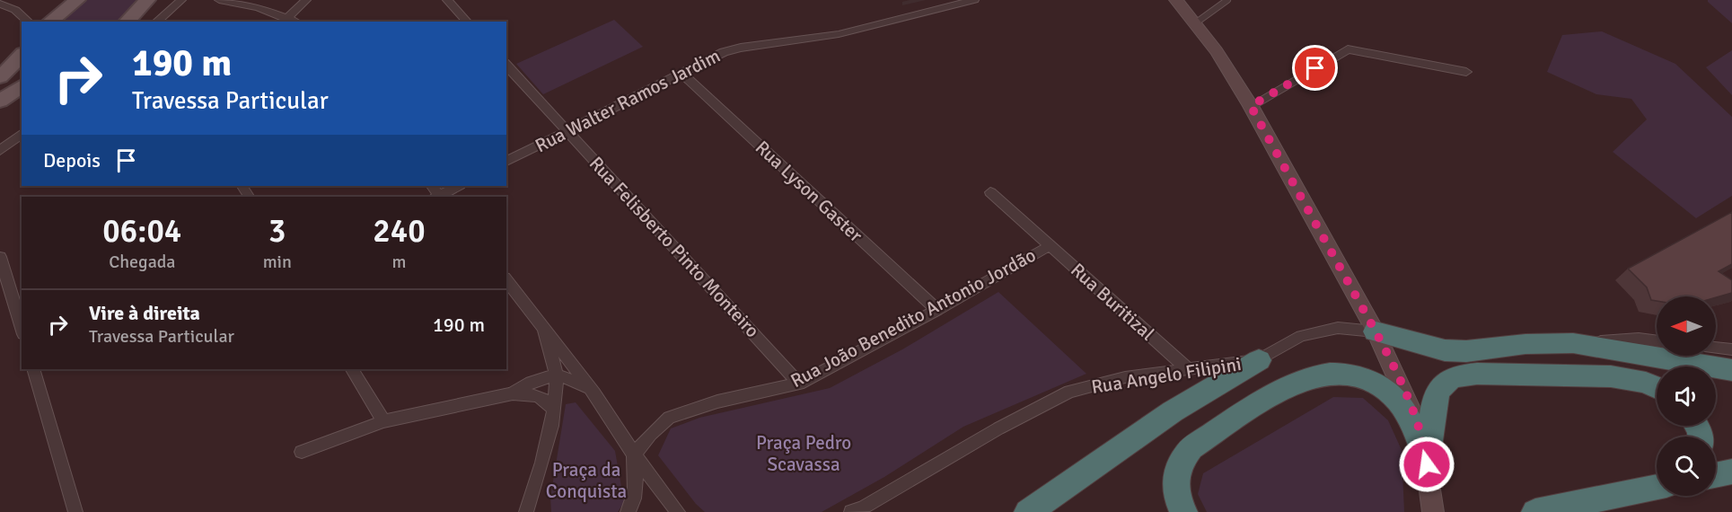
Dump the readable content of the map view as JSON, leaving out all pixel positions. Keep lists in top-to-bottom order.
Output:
{
  "streets": {
    "street": [
      "Rua Walter Ramos Jardim",
      "Rua Lyson Gaster",
      "Rua Felisberto Pinto Monteiro",
      "Rua Buritizal",
      "Rua João Benedito Antonio Jordão",
      "Rua Angelo Filipini"
    ]
  },
  "crossings": [
    ["Rua Walter Ramos Jardim", "Rua Lyson Gaster"],
    ["Rua Walter Ramos Jardim", "Rua Felisberto Pinto Monteiro"],
    ["Rua Lyson Gaster", "Rua João Benedito Antonio Jordão"],
    ["Rua Felisberto Pinto Monteiro", "Rua João Benedito Antonio Jordão"],
    ["Rua Buritizal", "Rua João Benedito Antonio Jordão"],
    ["Rua Buritizal", "Rua Angelo Filipini"]
  ],
  "parks": ["Praça Pedro Scavassa", "Praça da Conquista"],
  "north": "left",
  "page": {
    "turn": ["190 m", "Travessa Particular"],
    "then": "Depois",
    "eta": [
      "06:04",
      "Chegada",
      "3",
      "min",
      "240",
      "m"
    ],
    "list": [
      {
        "name": "Vire à direita",
        "note": "Travessa Particular",
        "value": "190 m"
      }
    ]
  }
}
